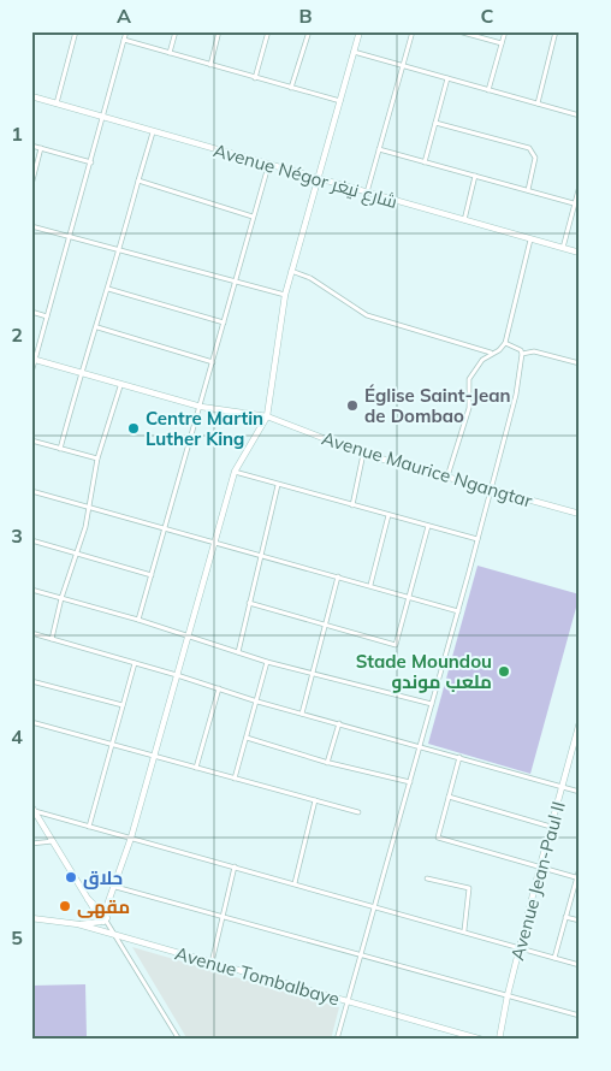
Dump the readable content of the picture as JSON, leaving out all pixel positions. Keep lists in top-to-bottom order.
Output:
{
  "streets": {
    "street": [
      "Avenue Négor شارع نيغر",
      "Avenue Maurice Ngangtar",
      "Avenue Jean-Paul II",
      "Avenue Tombalbaye"
    ]
  },
  "places": [
    "Église Saint-Jean de Dombao",
    "Centre Martin Luther King",
    "Stade Moundou ملعب موندو",
    "حلاق",
    "مقهى"
  ],
  "grid": {
    "columns": ["A", "B", "C"],
    "rows": [
      "1",
      "2",
      "3",
      "4",
      "5"
    ]
  }
}
